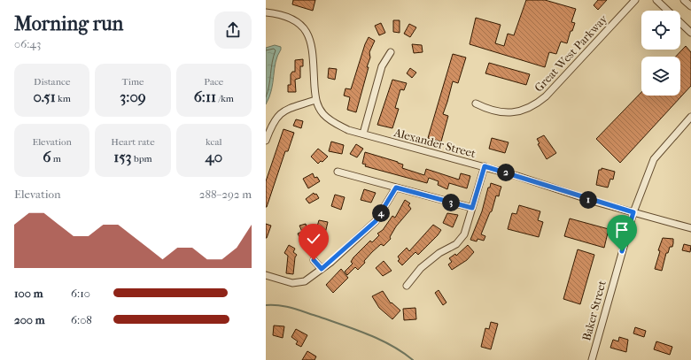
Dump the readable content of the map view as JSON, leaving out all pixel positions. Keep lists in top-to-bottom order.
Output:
{
  "streets": {
    "street": ["Great West Parkway", "Alexander Street", "Baker Street"]
  },
  "crossings": [
    ["Alexander Street", "Baker Street"]
  ],
  "page": {
    "heading": ["Morning run", "06:43"],
    "stats": [
      ["Distance", "0.51 km"],
      ["Time", "3:09"],
      ["Pace", "6:11 /km"],
      ["Elevation", "6 m"],
      ["Heart rate", "153 bpm"],
      ["kcal", "40"]
    ],
    "pins": [
      "2",
      "1",
      "3",
      "4"
    ],
    "chart": ["Elevation", "288–292 m"],
    "list": [
      {
        "name": "100 m",
        "note": "6:10"
      },
      {
        "name": "200 m",
        "note": "6:08"
      }
    ]
  }
}
